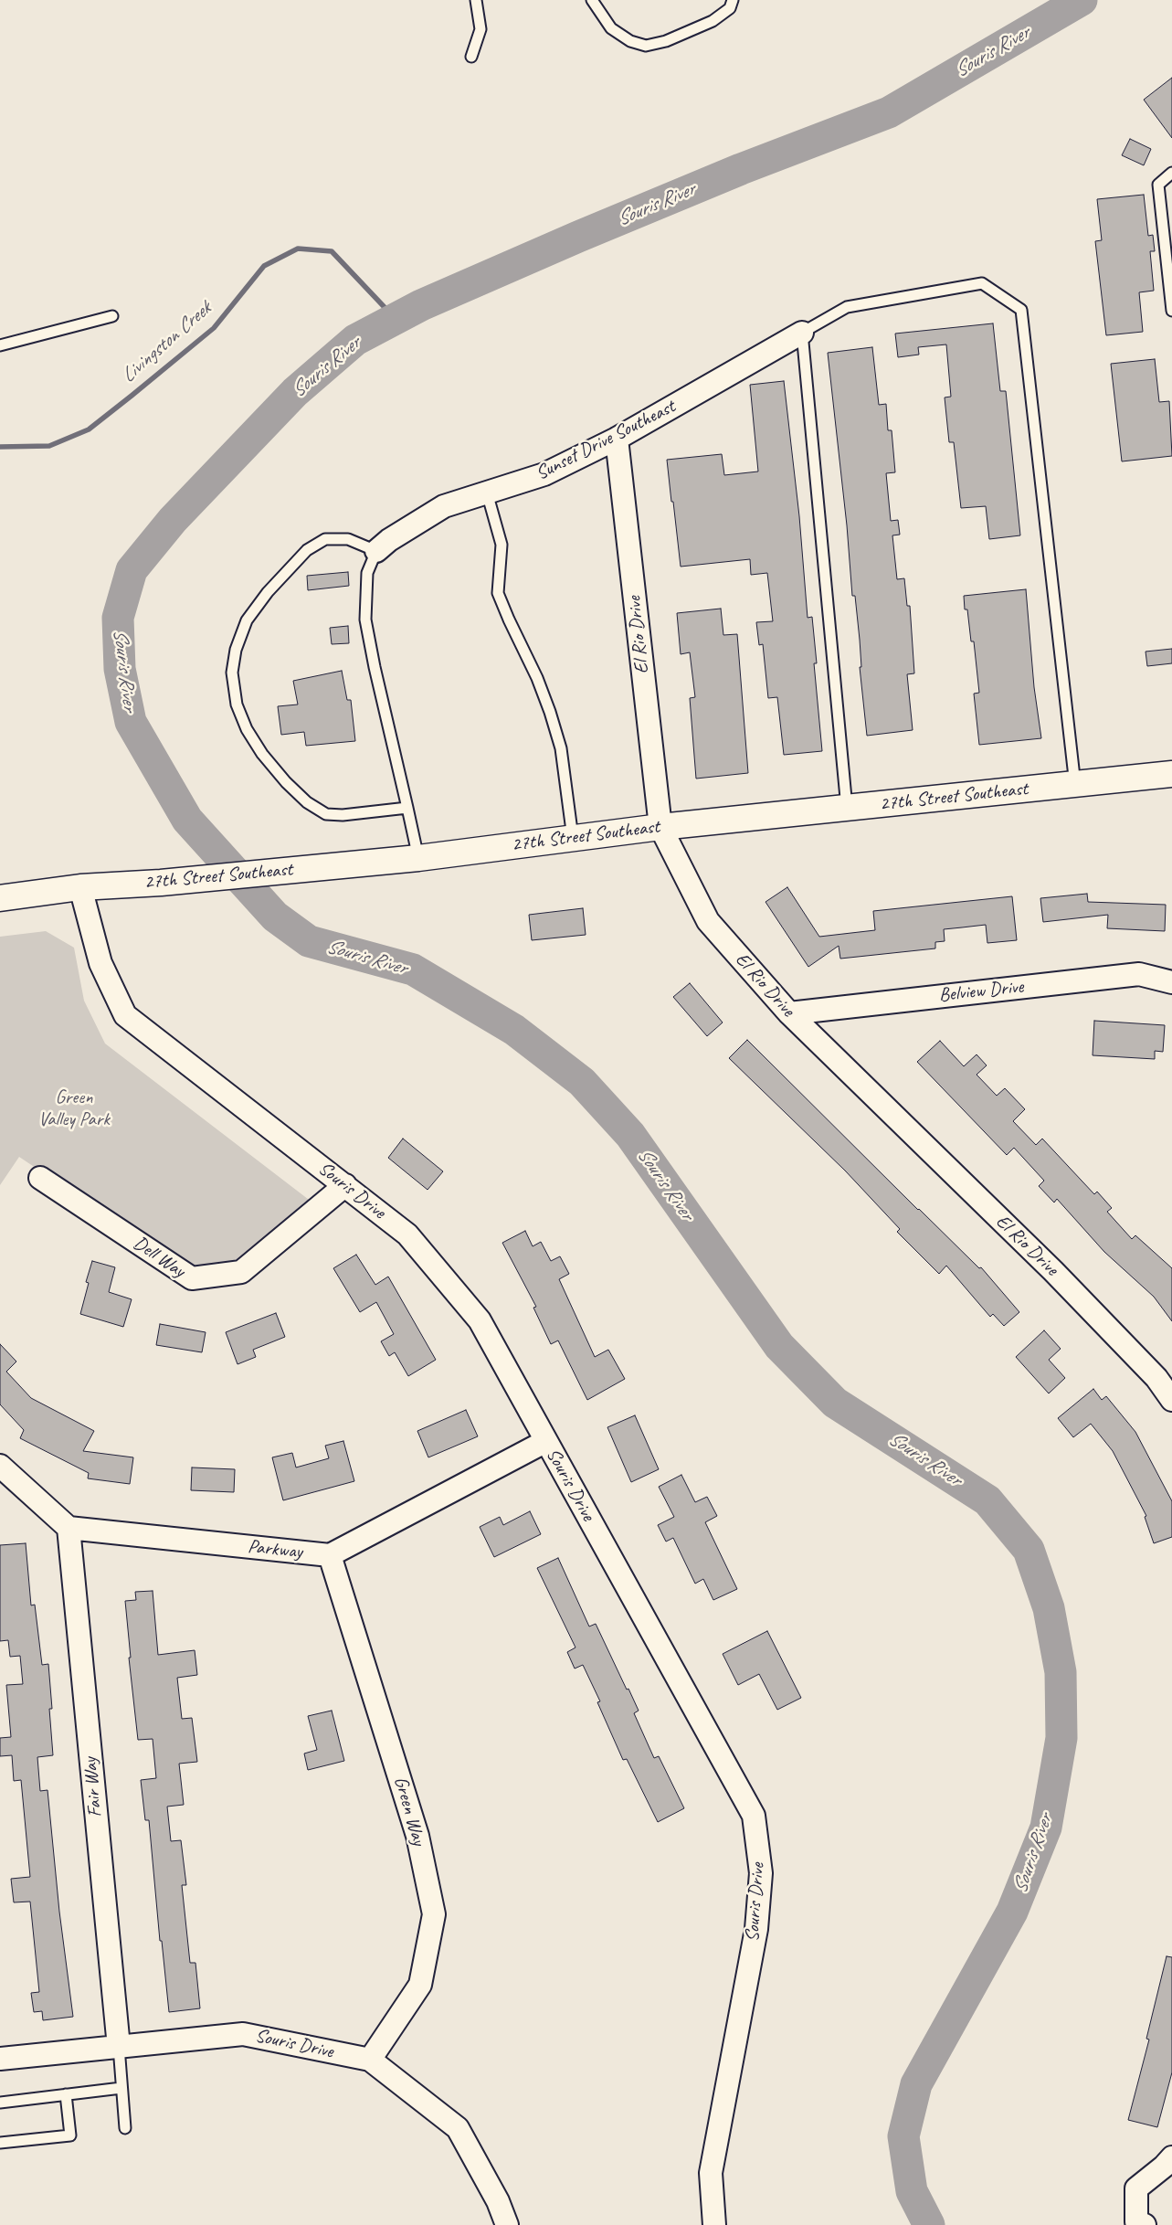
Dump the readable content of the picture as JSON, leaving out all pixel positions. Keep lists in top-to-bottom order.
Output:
{
  "streets": {
    "street": [
      "Sunset Drive Southeast",
      "El Rio Drive",
      "27th Street Southeast",
      "Belview Drive",
      "Souris Drive",
      "Dell Way",
      "Parkway",
      "Fair Way",
      "Green Way"
    ]
  },
  "crossings": [
    ["Sunset Drive Southeast", "El Rio Drive"],
    ["El Rio Drive", "27th Street Southeast"],
    ["El Rio Drive", "Belview Drive"],
    ["27th Street Southeast", "Souris Drive"],
    ["Souris Drive", "Dell Way"],
    ["Souris Drive", "Parkway"],
    ["Souris Drive", "Fair Way"],
    ["Souris Drive", "Green Way"],
    ["Parkway", "Fair Way"],
    ["Parkway", "Green Way"]
  ],
  "water": ["Souris River", "Livingston Creek"],
  "parks": ["Green Valley Park"]
}
